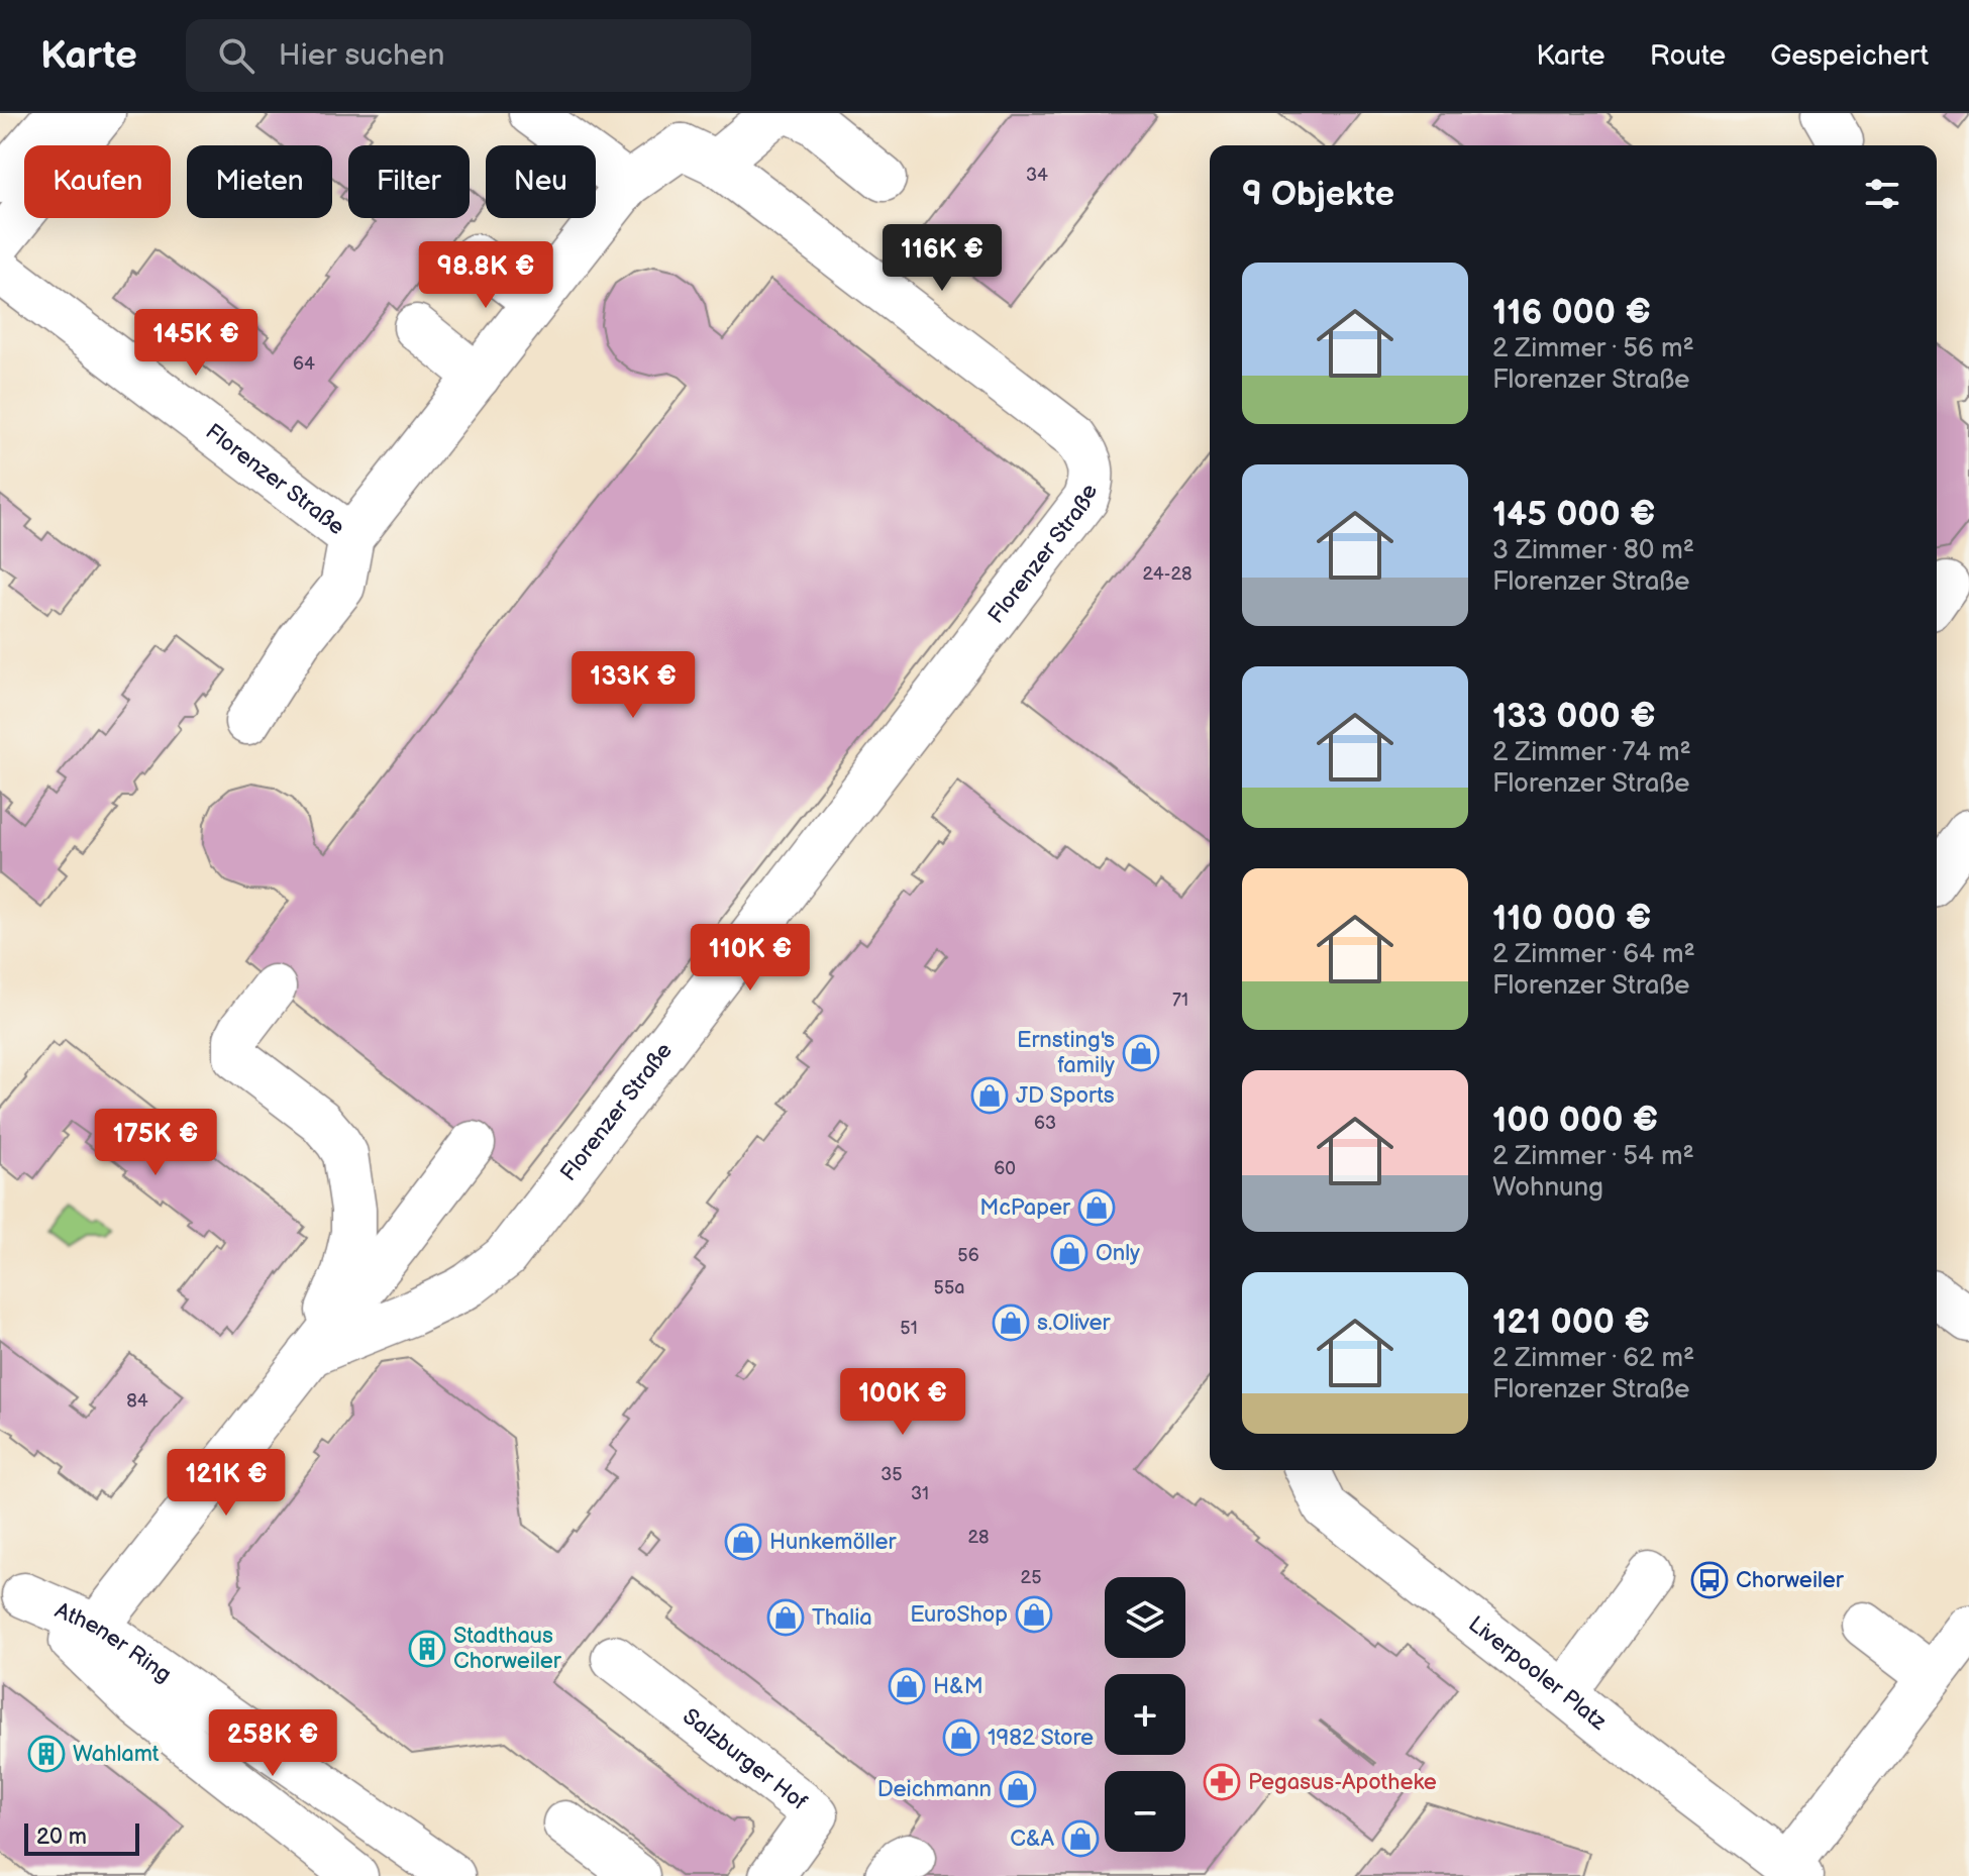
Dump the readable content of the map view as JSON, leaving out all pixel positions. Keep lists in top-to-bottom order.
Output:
{
  "streets": {
    "street": [
      "Florenzer Straße",
      "Athener Ring",
      "Liverpooler Platz",
      "Salzburger Hof"
    ]
  },
  "places": {
    "shop": [
      "Ernsting's family",
      "JD Sports",
      "McPaper",
      "Only",
      "s.Oliver",
      "Hunkemöller",
      "EuroShop",
      "Thalia",
      "H&M",
      "1982 Store",
      "Deichmann",
      "C&A"
    ],
    "bus stop": ["Chorweiler"],
    "building": ["Stadthaus Chorweiler", "Wahlamt"],
    "pharmacy": ["Pegasus-Apotheke"]
  },
  "house_numbers": [
    "34",
    "64",
    "24-28",
    "71",
    "63",
    "60",
    "56",
    "55a",
    "51",
    "84",
    "35",
    "31",
    "28",
    "25"
  ],
  "scale_bar": "20 m",
  "page": {
    "header": "Karte",
    "search": "Hier suchen",
    "nav": ["Karte", "Route", "Gespeichert"],
    "chip": [
      "Kaufen",
      "Mieten",
      "Filter",
      "Neu"
    ],
    "heading": "9 Objekte",
    "price": [
      "116K €",
      "98.8K €",
      "145K €",
      "133K €",
      "110K €",
      "175K €",
      "100K €",
      "121K €",
      "258K €"
    ],
    "list": [
      {
        "name": "116 000 €",
        "note": "2 Zimmer · 56 m² · Florenzer Straße"
      },
      {
        "name": "145 000 €",
        "note": "3 Zimmer · 80 m² · Florenzer Straße"
      },
      {
        "name": "133 000 €",
        "note": "2 Zimmer · 74 m² · Florenzer Straße"
      },
      {
        "name": "110 000 €",
        "note": "2 Zimmer · 64 m² · Florenzer Straße"
      },
      {
        "name": "100 000 €",
        "note": "2 Zimmer · 54 m² · Wohnung"
      },
      {
        "name": "121 000 €",
        "note": "2 Zimmer · 62 m² · Florenzer Straße"
      }
    ],
    "map_buttons": ["+", "−"],
    "scale": "20 m"
  }
}
